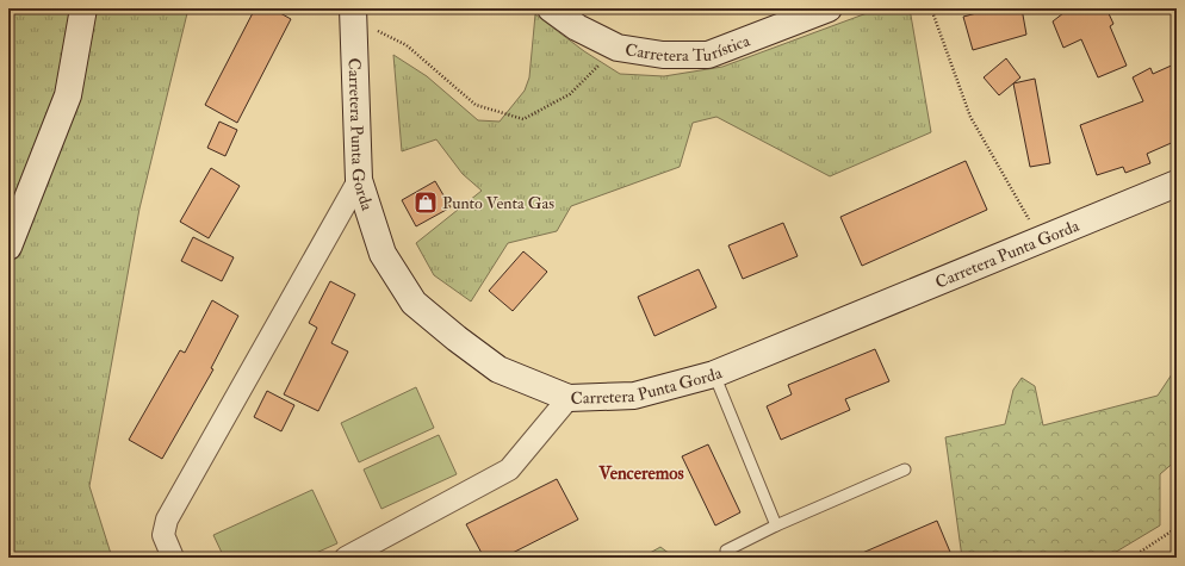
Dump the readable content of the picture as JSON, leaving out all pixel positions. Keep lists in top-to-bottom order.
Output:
{
  "streets": {
    "main road": ["Carretera Turística", "Carretera Punta Gorda"]
  },
  "districts": ["Venceremos"],
  "places": {
    "shop": ["Punto Venta Gas"]
  }
}
